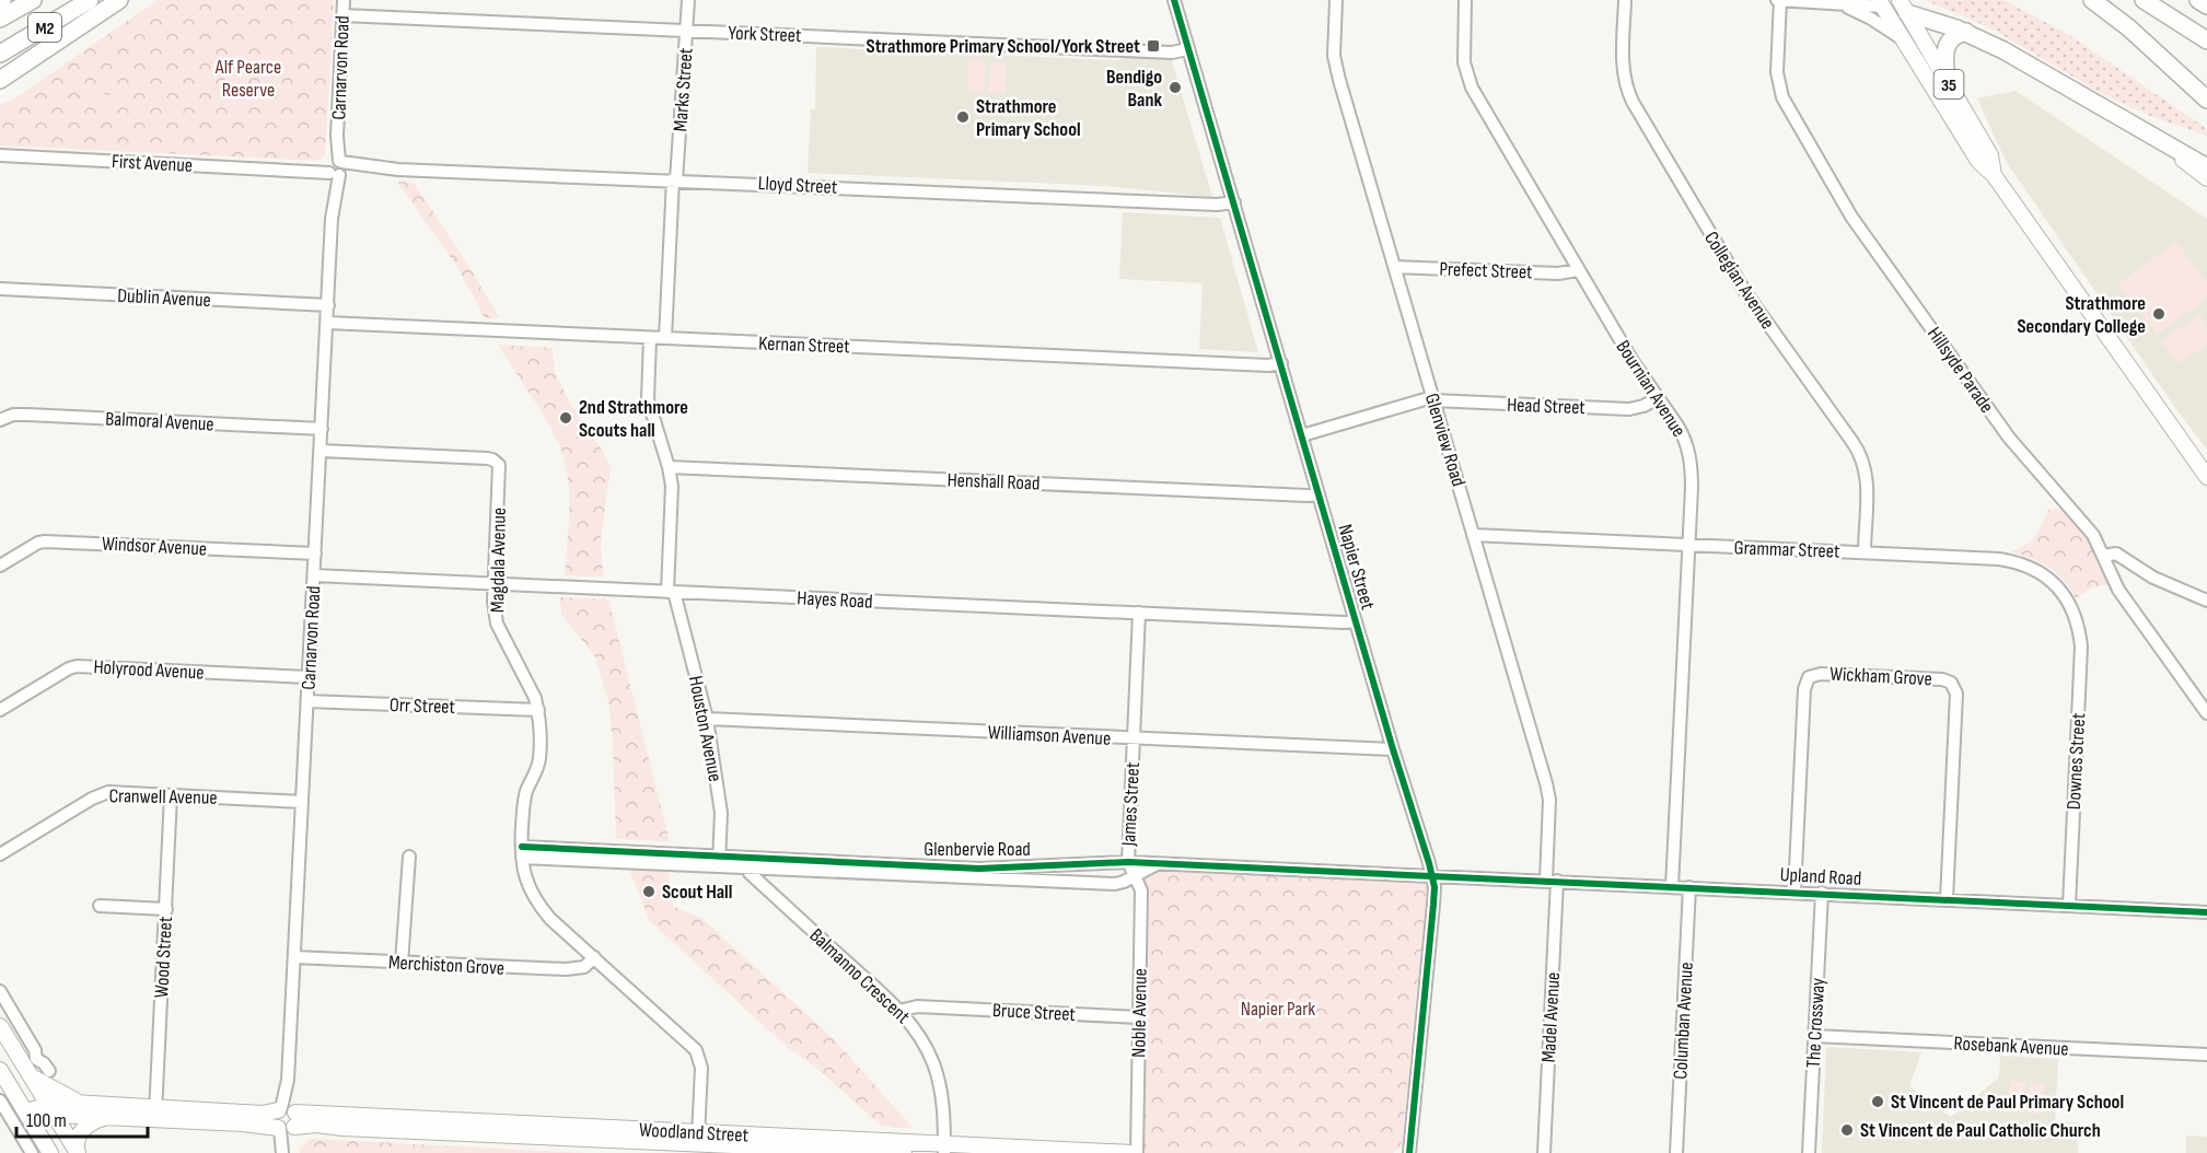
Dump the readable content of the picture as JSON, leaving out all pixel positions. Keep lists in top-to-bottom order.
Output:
{
  "streets": {
    "highway": ["M2"],
    "main road": ["35", "Woodland Street"],
    "street": [
      "York Street",
      "Carnarvon Road",
      "Marks Street",
      "First Avenue",
      "Lloyd Street",
      "Prefect Street",
      "Collegian Avenue",
      "Dublin Avenue",
      "Kernan Street",
      "Hillsyde Parade",
      "Bournian Avenue",
      "Head Street",
      "Balmoral Avenue",
      "Glenview Road",
      "Henshall Road",
      "Windsor Avenue",
      "Grammar Street",
      "Magdala Avenue",
      "Napier Street",
      "Hayes Road",
      "Holyrood Avenue",
      "Wickham Grove",
      "Orr Street",
      "Houston Avenue",
      "Williamson Avenue",
      "Downes Street",
      "Cranwell Avenue",
      "James Street",
      "Glenbervie Road",
      "Upland Road",
      "Wood Street",
      "Merchiston Grove",
      "Balmanno Crescent",
      "Bruce Street",
      "Noble Avenue",
      "Madel Avenue",
      "Columban Avenue",
      "The Crossway",
      "Rosebank Avenue"
    ]
  },
  "crossings": [
    ["York Street", "Carnarvon Road"],
    ["York Street", "Marks Street"],
    ["York Street", "Napier Street"],
    ["Carnarvon Road", "First Avenue"],
    ["Carnarvon Road", "Lloyd Street"],
    ["Carnarvon Road", "Dublin Avenue"],
    ["Carnarvon Road", "Kernan Street"],
    ["Carnarvon Road", "Balmoral Avenue"],
    ["Carnarvon Road", "Windsor Avenue"],
    ["Carnarvon Road", "Magdala Avenue"],
    ["Carnarvon Road", "Hayes Road"],
    ["Carnarvon Road", "Holyrood Avenue"],
    ["Carnarvon Road", "Orr Street"],
    ["Carnarvon Road", "Cranwell Avenue"],
    ["Carnarvon Road", "Merchiston Grove"],
    ["Carnarvon Road", "Woodland Street"],
    ["Marks Street", "Lloyd Street"],
    ["Marks Street", "Kernan Street"],
    ["First Avenue", "Lloyd Street"],
    ["Lloyd Street", "Napier Street"],
    ["Prefect Street", "Bournian Avenue"],
    ["Prefect Street", "Glenview Road"],
    ["Collegian Avenue", "Grammar Street"],
    ["Kernan Street", "Napier Street"],
    ["Kernan Street", "Houston Avenue"],
    ["Bournian Avenue", "Head Street"],
    ["Bournian Avenue", "Grammar Street"],
    ["Bournian Avenue", "Upland Road"],
    ["Head Street", "Glenview Road"],
    ["Head Street", "Napier Street"],
    ["Glenview Road", "Grammar Street"],
    ["Glenview Road", "Upland Road"],
    ["Glenview Road", "Madel Avenue"],
    ["Henshall Road", "Napier Street"],
    ["Henshall Road", "Houston Avenue"],
    ["Grammar Street", "Downes Street"],
    ["Magdala Avenue", "Hayes Road"],
    ["Magdala Avenue", "Orr Street"],
    ["Magdala Avenue", "Glenbervie Road"],
    ["Magdala Avenue", "Merchiston Grove"],
    ["Magdala Avenue", "Woodland Street"],
    ["Napier Street", "Hayes Road"],
    ["Napier Street", "Williamson Avenue"],
    ["Napier Street", "Glenbervie Road"],
    ["Napier Street", "Upland Road"],
    ["Hayes Road", "Houston Avenue"],
    ["Hayes Road", "James Street"],
    ["Wickham Grove", "Upland Road"],
    ["Houston Avenue", "Williamson Avenue"],
    ["Houston Avenue", "Glenbervie Road"],
    ["Williamson Avenue", "James Street"],
    ["Downes Street", "Upland Road"],
    ["Cranwell Avenue", "Wood Street"],
    ["James Street", "Glenbervie Road"],
    ["James Street", "Noble Avenue"],
    ["Glenbervie Road", "Upland Road"],
    ["Glenbervie Road", "Balmanno Crescent"],
    ["Glenbervie Road", "Noble Avenue"],
    ["Upland Road", "Madel Avenue"],
    ["Upland Road", "Columban Avenue"],
    ["Upland Road", "The Crossway"],
    ["Wood Street", "Woodland Street"],
    ["Balmanno Crescent", "Bruce Street"],
    ["Balmanno Crescent", "Woodland Street"],
    ["Bruce Street", "Noble Avenue"],
    ["The Crossway", "Rosebank Avenue"]
  ],
  "parks": ["Alf Pearce Reserve", "Napier Park"],
  "places": {
    "transit": ["Strathmore Primary School/York Street"],
    "other": [
      "Bendigo Bank",
      "Strathmore Primary School",
      "Strathmore Secondary College",
      "2nd Strathmore Scouts hall",
      "Scout Hall",
      "St Vincent de Paul Primary School",
      "St Vincent de Paul Catholic Church"
    ]
  },
  "scale_bar": "100 m"
}
